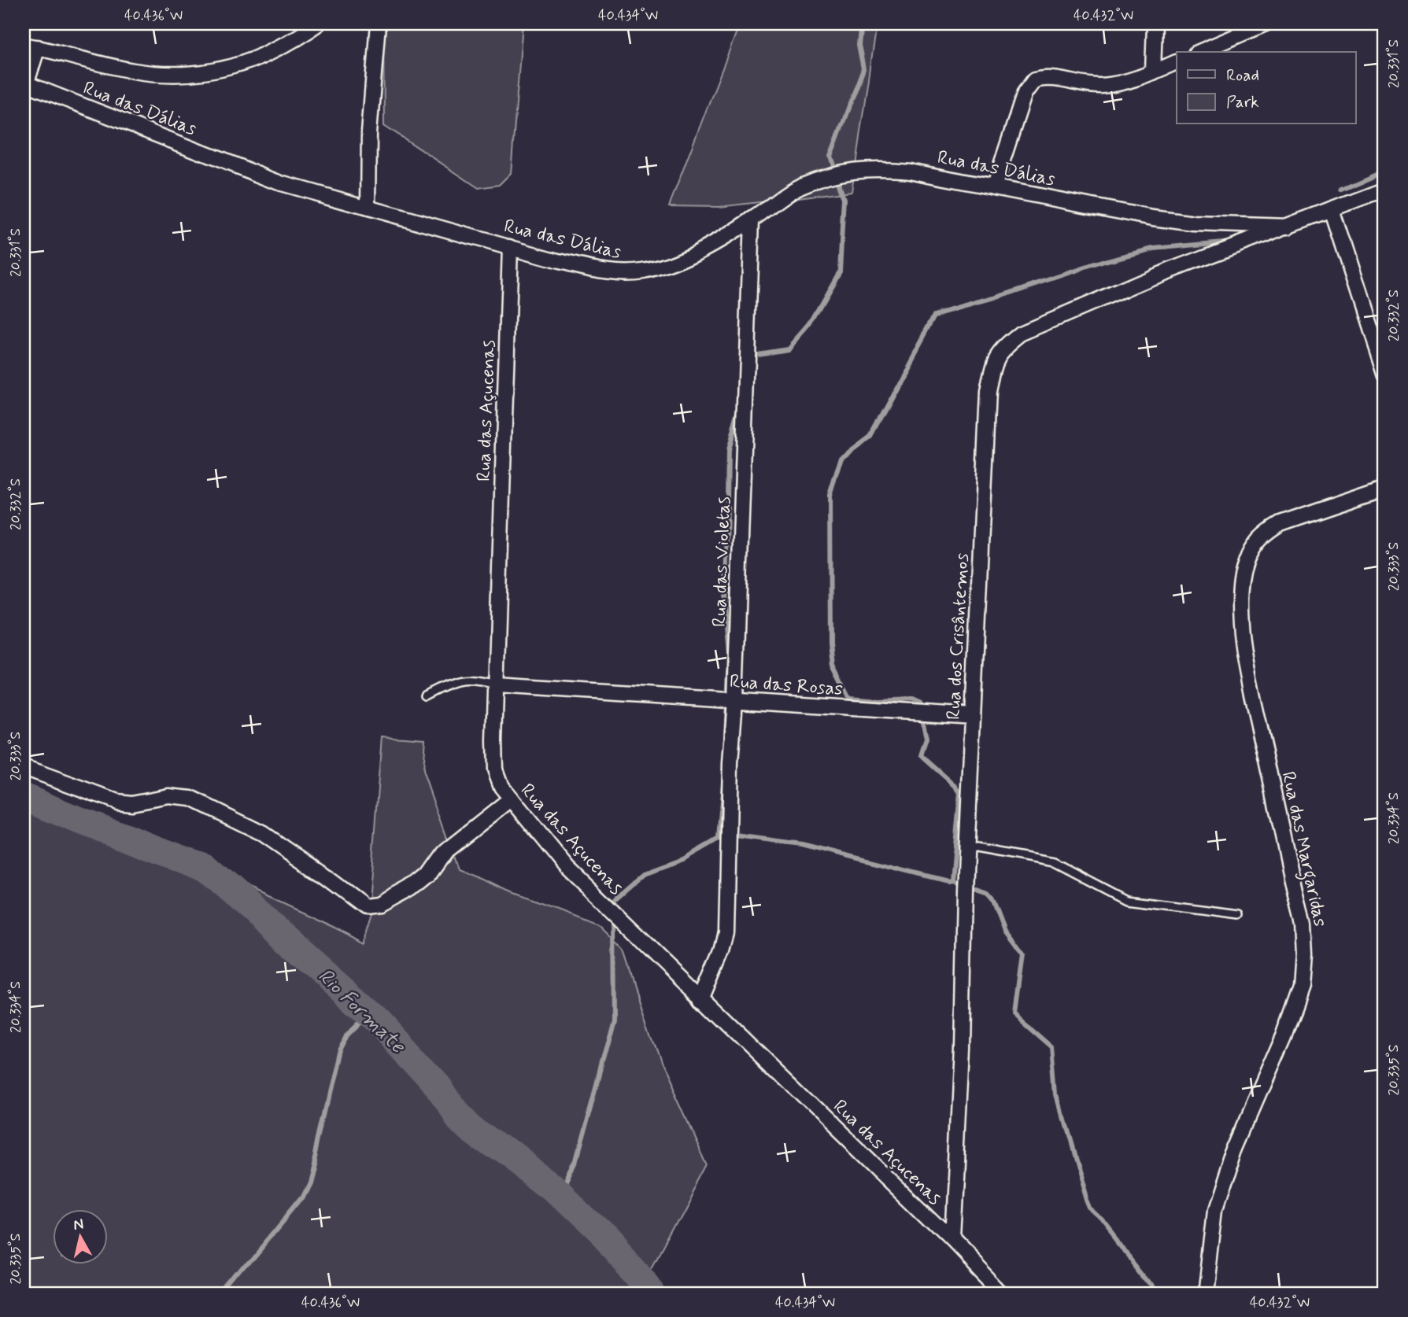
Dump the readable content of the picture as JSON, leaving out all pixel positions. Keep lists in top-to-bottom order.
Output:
{
  "streets": {
    "street": [
      "Rua das Dálias",
      "Rua das Açucenas",
      "Rua das Violetas",
      "Rua dos Crisântemos",
      "Rua das Rosas",
      "Rua das Margaridas"
    ]
  },
  "crossings": [
    ["Rua das Dálias", "Rua das Açucenas"],
    ["Rua das Dálias", "Rua das Violetas"],
    ["Rua das Dálias", "Rua dos Crisântemos"],
    ["Rua das Açucenas", "Rua das Violetas"],
    ["Rua das Açucenas", "Rua dos Crisântemos"],
    ["Rua das Açucenas", "Rua das Rosas"],
    ["Rua das Violetas", "Rua das Rosas"],
    ["Rua dos Crisântemos", "Rua das Rosas"]
  ],
  "water": ["Rio Formate"],
  "legend": ["Road", "Park"],
  "north": "top",
  "coordinates": [
    "40.436°W",
    "40.434°W",
    "40.432°W",
    "20.331°S",
    "20.332°S",
    "20.333°S",
    "20.334°S",
    "20.335°S"
  ]
}
